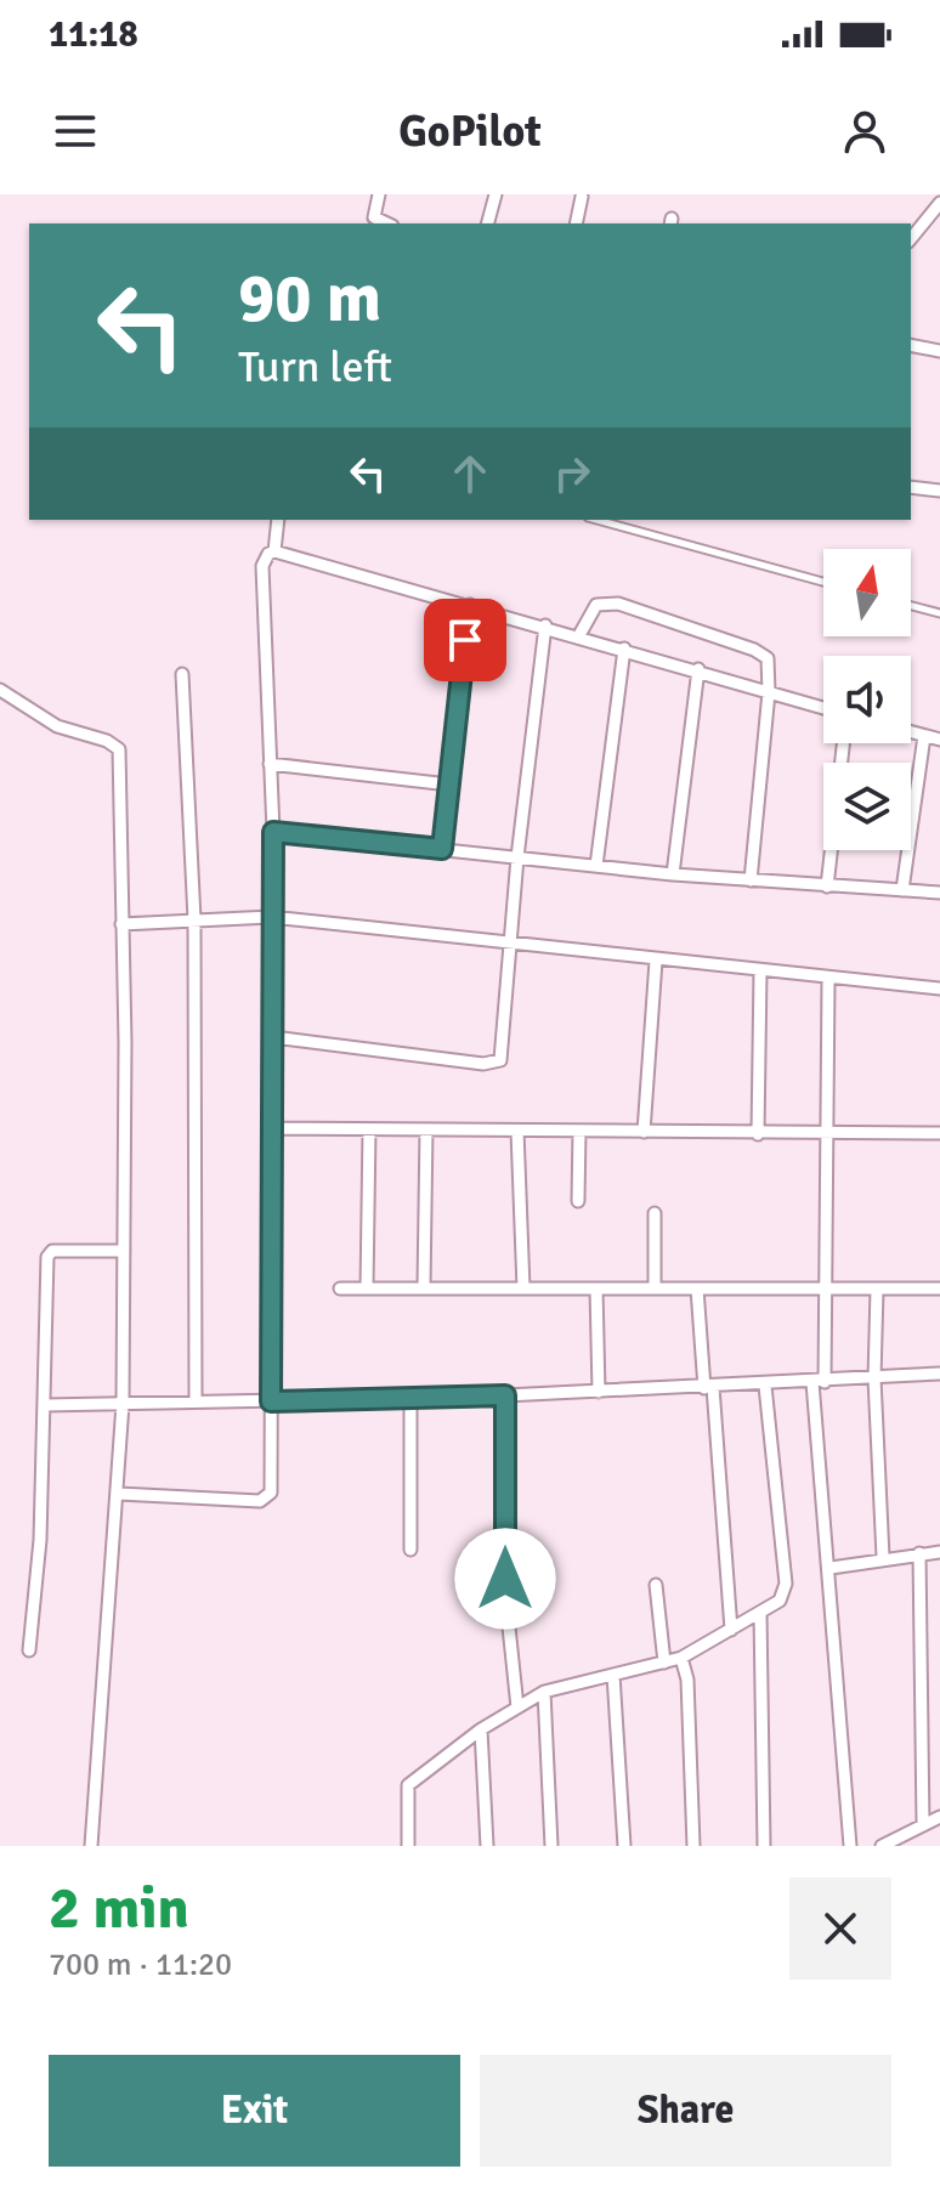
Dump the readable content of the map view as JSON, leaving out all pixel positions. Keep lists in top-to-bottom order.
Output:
{
  "north": "top",
  "page": {
    "status": "11:18",
    "header": "GoPilot",
    "turn": ["90 m", "Turn left"],
    "heading": ["2 min", "700 m · 11:20"],
    "buttons": ["Exit", "Share"]
  }
}
